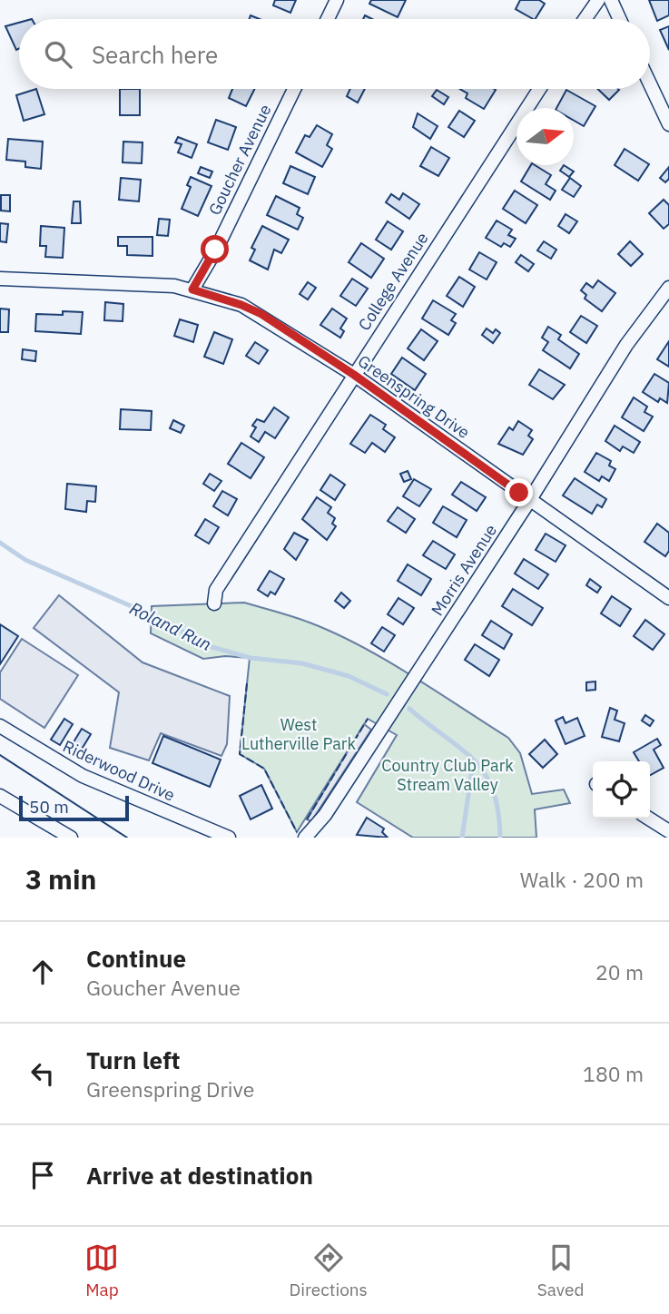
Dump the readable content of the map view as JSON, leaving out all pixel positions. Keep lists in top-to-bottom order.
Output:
{
  "streets": {
    "street": [
      "Goucher Avenue",
      "College Avenue",
      "Greenspring Drive",
      "Morris Avenue",
      "Riderwood Drive"
    ]
  },
  "crossings": [
    ["Goucher Avenue", "Greenspring Drive"],
    ["College Avenue", "Greenspring Drive"],
    ["Greenspring Drive", "Morris Avenue"]
  ],
  "water": ["Roland Run"],
  "parks": ["West Lutherville Park", "Country Club Park Stream Valley"],
  "scale_bar": "50 m",
  "north": "right",
  "page": {
    "search": "Search here",
    "scale": "50 m",
    "heading": ["3 min", "Walk · 200 m"],
    "list": [
      ["Continue", "Goucher Avenue", "20 m"],
      ["Turn left", "Greenspring Drive", "180 m"],
      "Arrive at destination"
    ],
    "nav": ["Map", "Directions", "Saved"]
  }
}
